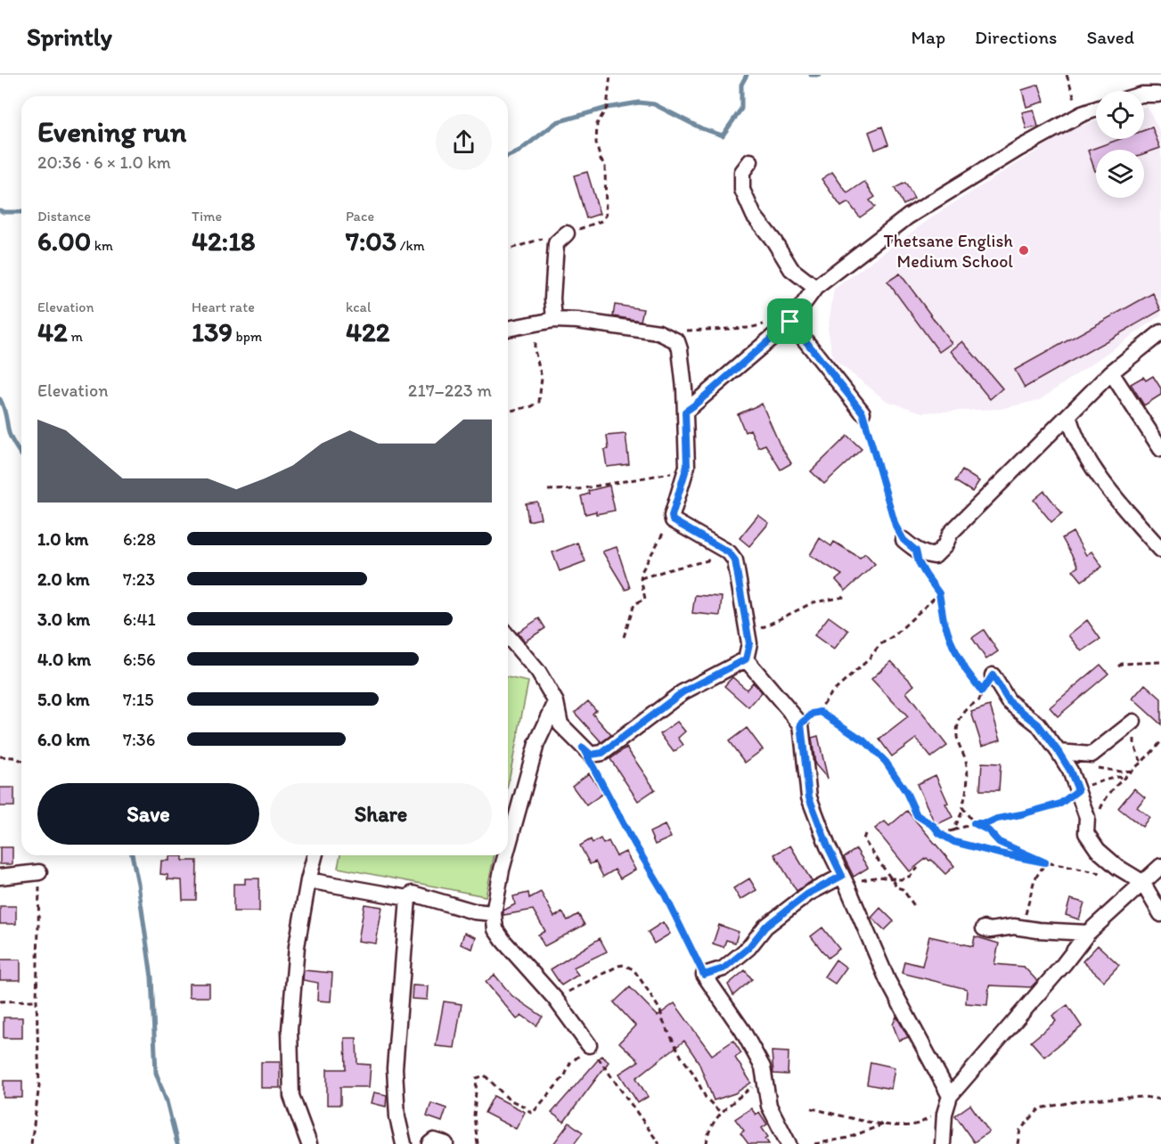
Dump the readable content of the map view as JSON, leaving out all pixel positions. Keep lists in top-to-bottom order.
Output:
{
  "places": ["Thetsane English Medium School"],
  "page": {
    "header": "Sprintly",
    "nav": ["Map", "Directions", "Saved"],
    "heading": ["Evening run", "20:36 · 6 × 1.0 km"],
    "stats": [
      ["Distance", "6.00 km"],
      ["Time", "42:18"],
      ["Pace", "7:03 /km"],
      ["Elevation", "42 m"],
      ["Heart rate", "139 bpm"],
      ["kcal", "422"]
    ],
    "chart": ["Elevation", "217–223 m"],
    "list": [
      {
        "name": "1.0 km",
        "note": "6:28"
      },
      {
        "name": "2.0 km",
        "note": "7:23"
      },
      {
        "name": "3.0 km",
        "note": "6:41"
      },
      {
        "name": "4.0 km",
        "note": "6:56"
      },
      {
        "name": "5.0 km",
        "note": "7:15"
      },
      {
        "name": "6.0 km",
        "note": "7:36"
      }
    ],
    "buttons": ["Save", "Share"]
  }
}
